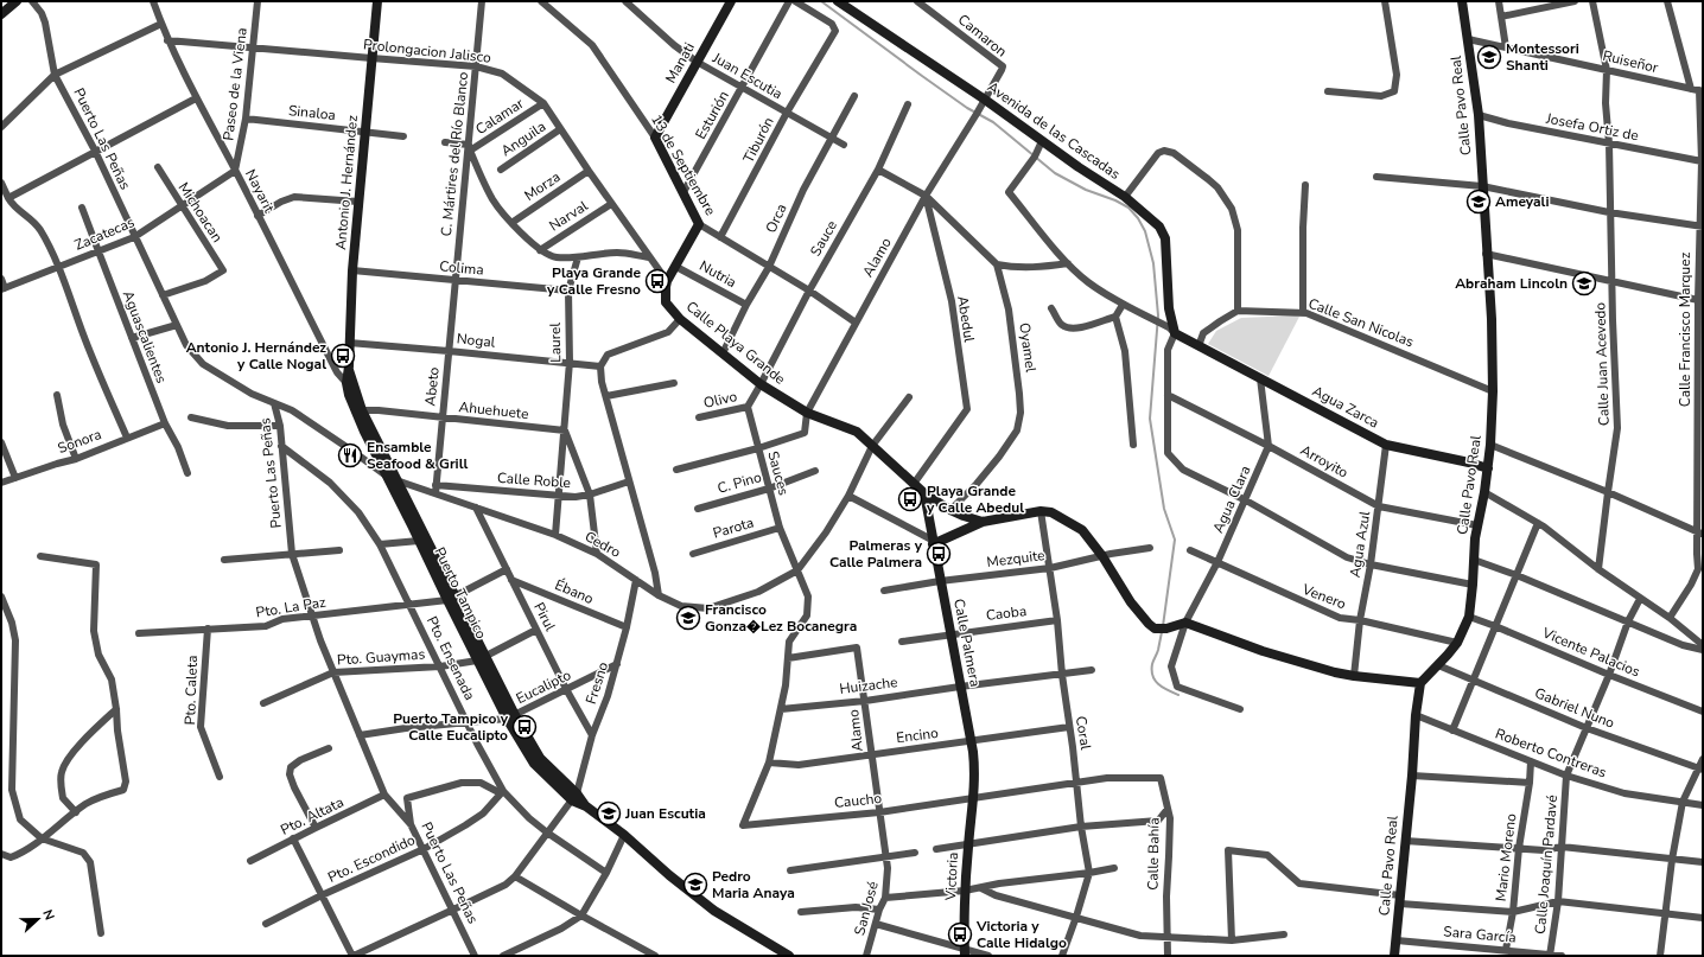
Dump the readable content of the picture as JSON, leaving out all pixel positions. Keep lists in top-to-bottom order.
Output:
{
  "streets": {
    "street": [
      "Camaron",
      "Prolongacion Jalisco",
      "Ruiseñor",
      "Manati",
      "Juan Escutia",
      "Paseo de la Viena",
      "Calle Pavo Real",
      "Sinaloa",
      "Esturión",
      "Calamar",
      "Josefa Ortiz de",
      "Avenida de las Cascadas",
      "Puerto Las Peñas",
      "Anguila",
      "Tiburón",
      "C. Mártires del Río Blanco",
      "13 de Septiembre",
      "Antonio J. Hernández",
      "Morza",
      "Nayarit",
      "Michoacan",
      "Narval",
      "Orca",
      "Zacatecas",
      "Sauce",
      "Alamo",
      "Colima",
      "Nutria",
      "Abedul",
      "Calle San Nicolas",
      "Calle Francisco Marquez",
      "Aguascalientes",
      "Nogal",
      "Laurel",
      "Calle Playa Grande",
      "Oyamel",
      "Calle Juan Acevedo",
      "Abeto",
      "Olivo",
      "Agua Zarca",
      "Ahuehuete",
      "Sonora",
      "Arroyito",
      "Sauces",
      "Calle Roble",
      "C. Pino",
      "Agua Clara",
      "Parota",
      "Cedro",
      "Agua Azul",
      "Mezquite",
      "Ébano",
      "Puerto Tampico",
      "Venero",
      "Pto. La Paz",
      "Caoba",
      "Pirul",
      "Calle Palmera",
      "Vicente Palacios",
      "Pto. Guaymas",
      "Pto. Ensenada",
      "Fresno",
      "Huizache",
      "Eucalipto",
      "Pto. Caleta",
      "Gabriel Nuno",
      "Coral",
      "Encino",
      "Roberto Contreras",
      "Caucho",
      "Pto. Altata",
      "Calle Bahía",
      "Mario Moreno",
      "Pto. Escondido",
      "Calle Joaquín Pardavé",
      "Victoria",
      "San José",
      "Sara García"
    ]
  },
  "crossings": [
    ["Camaron", "Avenida de las Cascadas"],
    ["Camaron", "Alamo"],
    ["Prolongacion Jalisco", "Paseo de la Viena"],
    ["Prolongacion Jalisco", "Calamar"],
    ["Prolongacion Jalisco", "Anguila"],
    ["Prolongacion Jalisco", "C. Mártires del Río Blanco"],
    ["Prolongacion Jalisco", "Antonio J. Hernández"],
    ["Prolongacion Jalisco", "Morza"],
    ["Prolongacion Jalisco", "Nayarit"],
    ["Prolongacion Jalisco", "Narval"],
    ["Prolongacion Jalisco", "Calle Playa Grande"],
    ["Ruiseñor", "Calle Pavo Real"],
    ["Ruiseñor", "Calle Francisco Marquez"],
    ["Ruiseñor", "Calle Juan Acevedo"],
    ["Manati", "Juan Escutia"],
    ["Manati", "13 de Septiembre"],
    ["Juan Escutia", "Esturión"],
    ["Juan Escutia", "Tiburón"],
    ["Juan Escutia", "Orca"],
    ["Paseo de la Viena", "Sinaloa"],
    ["Paseo de la Viena", "Nayarit"],
    ["Paseo de la Viena", "Zacatecas"],
    ["Calle Pavo Real", "Josefa Ortiz de"],
    ["Calle Pavo Real", "Calle San Nicolas"],
    ["Calle Pavo Real", "Agua Zarca"],
    ["Calle Pavo Real", "Arroyito"],
    ["Calle Pavo Real", "Venero"],
    ["Calle Pavo Real", "Vicente Palacios"],
    ["Calle Pavo Real", "Gabriel Nuno"],
    ["Calle Pavo Real", "Roberto Contreras"],
    ["Calle Pavo Real", "Sara García"],
    ["Sinaloa", "Antonio J. Hernández"],
    ["Esturión", "13 de Septiembre"],
    ["Calamar", "C. Mártires del Río Blanco"],
    ["Josefa Ortiz de", "Calle Francisco Marquez"],
    ["Josefa Ortiz de", "Calle Juan Acevedo"],
    ["Avenida de las Cascadas", "Alamo"],
    ["Avenida de las Cascadas", "Agua Zarca"],
    ["Puerto Las Peñas", "Michoacan"],
    ["Puerto Las Peñas", "Zacatecas"],
    ["Puerto Las Peñas", "Cedro"],
    ["Puerto Las Peñas", "Pto. La Paz"],
    ["Puerto Las Peñas", "Pto. Guaymas"],
    ["Puerto Las Peñas", "Pto. Ensenada"],
    ["Puerto Las Peñas", "Pto. Altata"],
    ["Puerto Las Peñas", "Pto. Escondido"],
    ["Tiburón", "13 de Septiembre"],
    ["C. Mártires del Río Blanco", "Colima"],
    ["C. Mártires del Río Blanco", "Abeto"],
    ["13 de Septiembre", "Orca"],
    ["13 de Septiembre", "Sauce"],
    ["13 de Septiembre", "Alamo"],
    ["Antonio J. Hernández", "Nayarit"],
    ["Antonio J. Hernández", "Colima"],
    ["Antonio J. Hernández", "Nogal"],
    ["Antonio J. Hernández", "Puerto Tampico"],
    ["Nayarit", "Zacatecas"],
    ["Nayarit", "Puerto Tampico"],
    ["Michoacan", "Zacatecas"],
    ["Orca", "Nutria"],
    ["Orca", "Calle Playa Grande"],
    ["Zacatecas", "Aguascalientes"],
    ["Sauce", "Calle Playa Grande"],
    ["Alamo", "Abedul"],
    ["Alamo", "Calle Playa Grande"],
    ["Alamo", "Sauces"],
    ["Alamo", "Huizache"],
    ["Alamo", "Encino"],
    ["Alamo", "Caucho"],
    ["Alamo", "San José"],
    ["Colima", "Laurel"],
    ["Colima", "Abeto"],
    ["Abedul", "Calle Playa Grande"],
    ["Aguascalientes", "Sonora"],
    ["Nogal", "Laurel"],
    ["Nogal", "Abeto"],
    ["Laurel", "Ahuehuete"],
    ["Laurel", "Calle Roble"],
    ["Laurel", "Cedro"],
    ["Calle Playa Grande", "Oyamel"],
    ["Calle Playa Grande", "Agua Clara"],
    ["Calle Playa Grande", "Cedro"],
    ["Calle Playa Grande", "Mezquite"],
    ["Calle Playa Grande", "Calle Palmera"],
    ["Calle Playa Grande", "Coral"],
    ["Abeto", "Ahuehuete"],
    ["Abeto", "Calle Roble"],
    ["Abeto", "Cedro"],
    ["Olivo", "Sauces"],
    ["Agua Zarca", "Agua Clara"],
    ["Agua Zarca", "Agua Azul"],
    ["Ahuehuete", "Puerto Tampico"],
    ["Arroyito", "Agua Clara"],
    ["Arroyito", "Agua Azul"],
    ["Sauces", "C. Pino"],
    ["Sauces", "Parota"],
    ["Sauces", "Cedro"],
    ["Agua Clara", "Venero"],
    ["Cedro", "Puerto Tampico"],
    ["Cedro", "Pirul"],
    ["Cedro", "Fresno"],
    ["Agua Azul", "Venero"],
    ["Mezquite", "Calle Palmera"],
    ["Mezquite", "Coral"],
    ["Ébano", "Pirul"],
    ["Ébano", "Fresno"],
    ["Puerto Tampico", "Pto. La Paz"],
    ["Puerto Tampico", "Pto. Guaymas"],
    ["Puerto Tampico", "Fresno"],
    ["Puerto Tampico", "Eucalipto"],
    ["Pto. La Paz", "Pto. Ensenada"],
    ["Pto. La Paz", "Pto. Caleta"],
    ["Caoba", "Calle Palmera"],
    ["Caoba", "Coral"],
    ["Pirul", "Pto. Guaymas"],
    ["Pirul", "Fresno"],
    ["Pirul", "Eucalipto"],
    ["Calle Palmera", "Huizache"],
    ["Calle Palmera", "Encino"],
    ["Calle Palmera", "Caucho"],
    ["Calle Palmera", "Victoria"],
    ["Vicente Palacios", "Calle Joaquín Pardavé"],
    ["Pto. Guaymas", "Pto. Ensenada"],
    ["Pto. Ensenada", "Pto. Escondido"],
    ["Fresno", "Eucalipto"],
    ["Huizache", "Coral"],
    ["Gabriel Nuno", "Calle Joaquín Pardavé"],
    ["Coral", "Encino"],
    ["Coral", "Caucho"],
    ["Encino", "Caucho"],
    ["Roberto Contreras", "Mario Moreno"],
    ["Roberto Contreras", "Calle Joaquín Pardavé"],
    ["Caucho", "Calle Bahía"],
    ["Caucho", "Victoria"],
    ["Caucho", "San José"],
    ["Mario Moreno", "Sara García"],
    ["Calle Joaquín Pardavé", "Sara García"]
  ],
  "places": {
    "school or university": [
      "Montessori Shanti",
      "Ameyali",
      "Abraham Lincoln",
      "Francisco Gonza�Lez Bocanegra",
      "Juan Escutia",
      "Pedro Maria Anaya"
    ],
    "bus stop": [
      "Playa Grande y Calle Fresno",
      "Antonio J. Hernández y Calle Nogal",
      "Playa Grande y Calle Abedul",
      "Palmeras y Calle Palmera",
      "Puerto Tampico y Calle Eucalipto",
      "Victoria y Calle Hidalgo"
    ],
    "restaurant": ["Ensamble Seafood & Grill"]
  },
  "north": "right"
}
